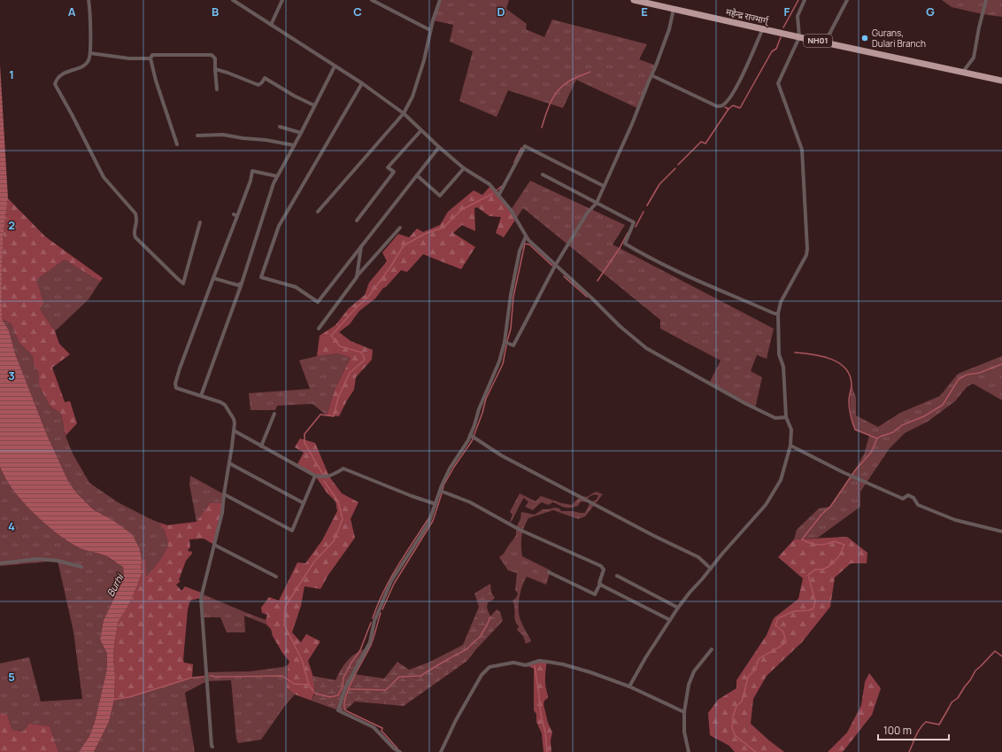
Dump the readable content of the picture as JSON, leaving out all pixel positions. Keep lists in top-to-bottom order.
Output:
{
  "streets": {
    "highway": ["महेन्द्र राज्मार्ग्", "NH01"]
  },
  "water": ["Burhi"],
  "places": ["Gurans, Dulari Branch"],
  "scale_bar": "100 m",
  "grid": {
    "columns": [
      "A",
      "B",
      "C",
      "D",
      "E",
      "F",
      "G"
    ],
    "rows": [
      "1",
      "2",
      "3",
      "4",
      "5"
    ]
  }
}
